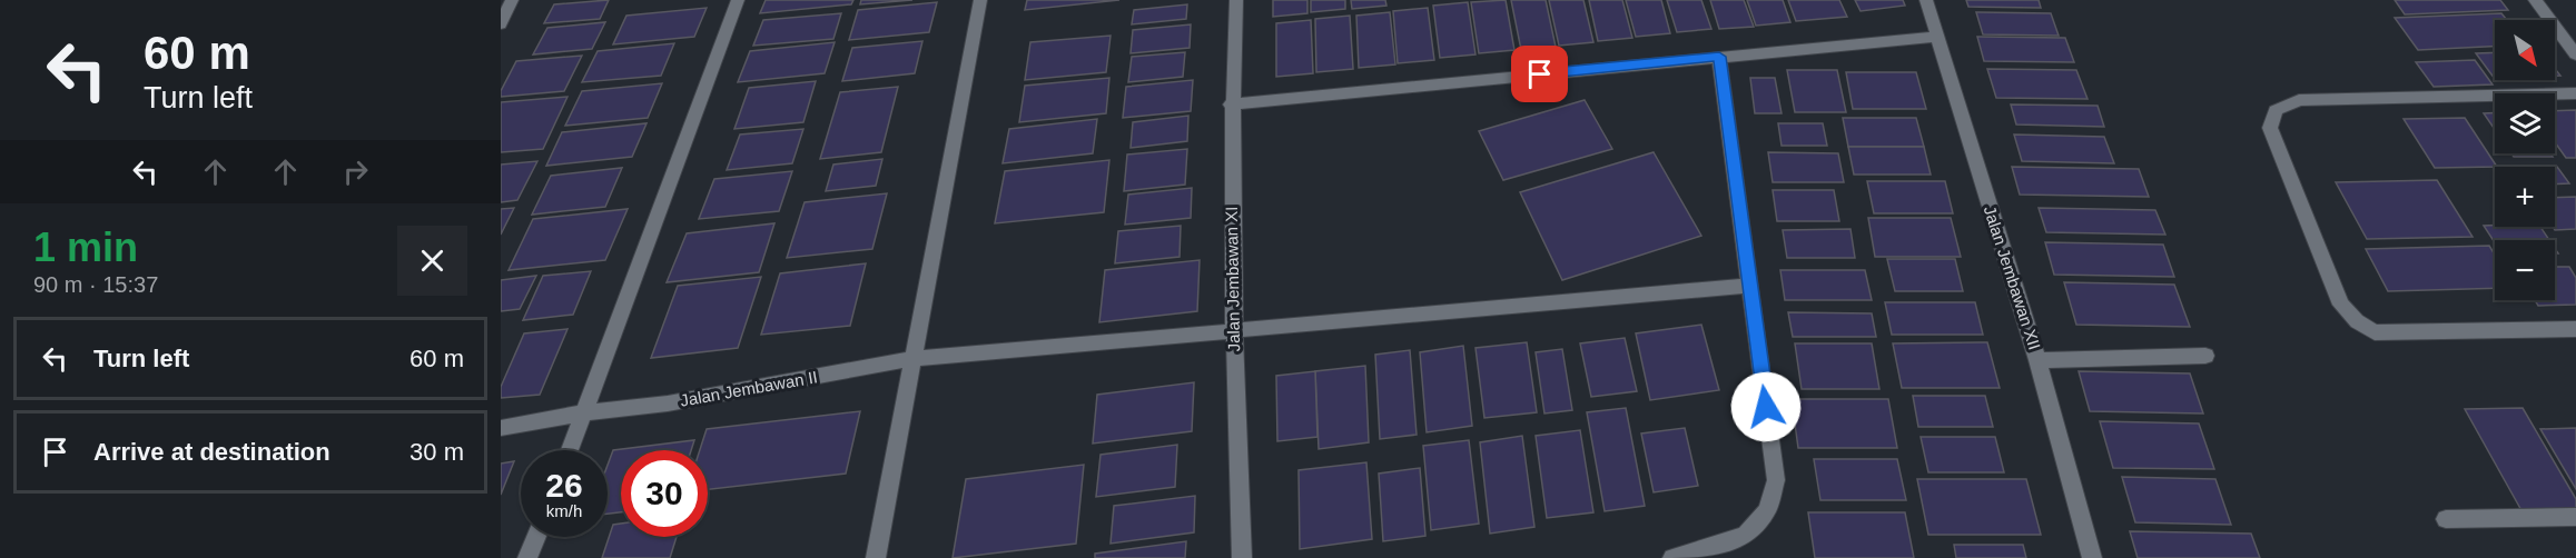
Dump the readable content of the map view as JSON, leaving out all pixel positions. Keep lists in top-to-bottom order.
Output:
{
  "streets": {
    "street": ["Jalan Jembawan XII", "Jalan Jembawan XI", "Jalan Jembawan II"]
  },
  "crossings": [
    ["Jalan Jembawan XI", "Jalan Jembawan II"]
  ],
  "north": "bottom right",
  "page": {
    "turn": ["60 m", "Turn left"],
    "map_buttons": ["+", "−"],
    "heading": ["1 min", "90 m · 15:37"],
    "list": [
      {
        "name": "Turn left",
        "value": "60 m"
      },
      {
        "name": "Arrive at destination",
        "value": "30 m"
      }
    ],
    "speed": "26 km/h",
    "limit": "30"
  }
}
